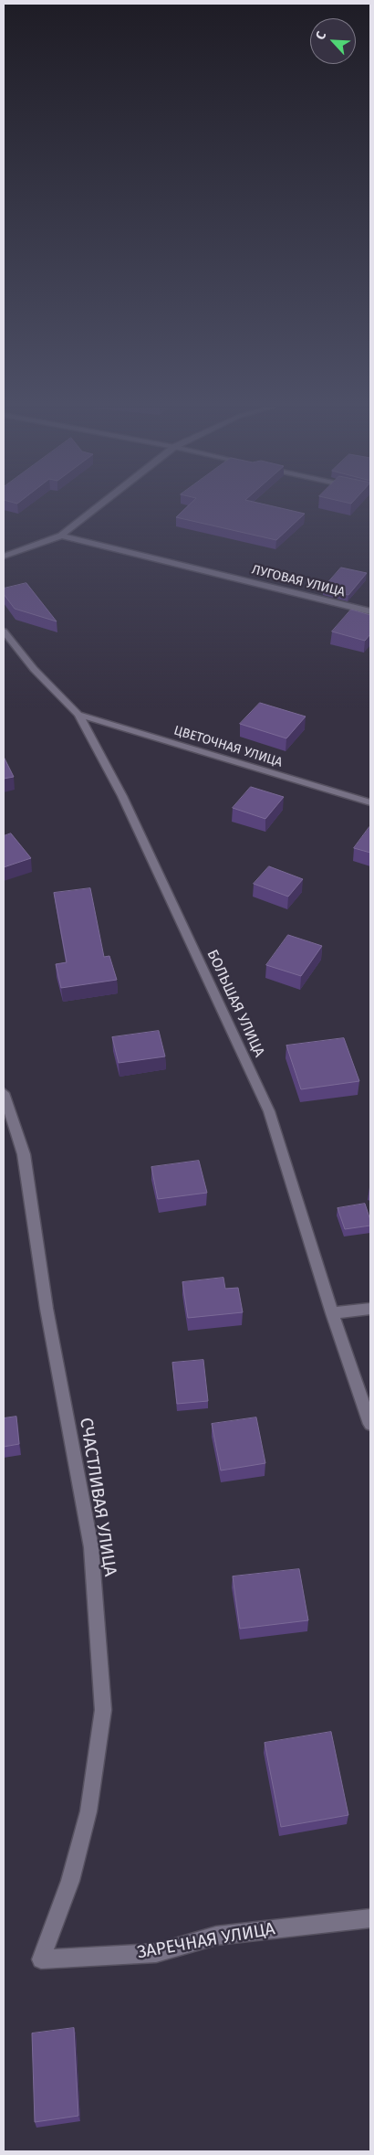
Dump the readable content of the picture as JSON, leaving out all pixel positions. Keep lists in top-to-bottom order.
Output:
{
  "streets": {
    "street": [
      "ЛУГОВАЯ УЛИЦА",
      "ЦВЕТОЧНАЯ УЛИЦА",
      "БОЛЬШАЯ УЛИЦА",
      "СЧАСТЛИВАЯ УЛИЦА",
      "ЗАРЕЧНАЯ УЛИЦА"
    ]
  },
  "crossings": [
    ["ЦВЕТОЧНАЯ УЛИЦА", "БОЛЬШАЯ УЛИЦА"],
    ["СЧАСТЛИВАЯ УЛИЦА", "ЗАРЕЧНАЯ УЛИЦА"]
  ],
  "north": "top left"
}
